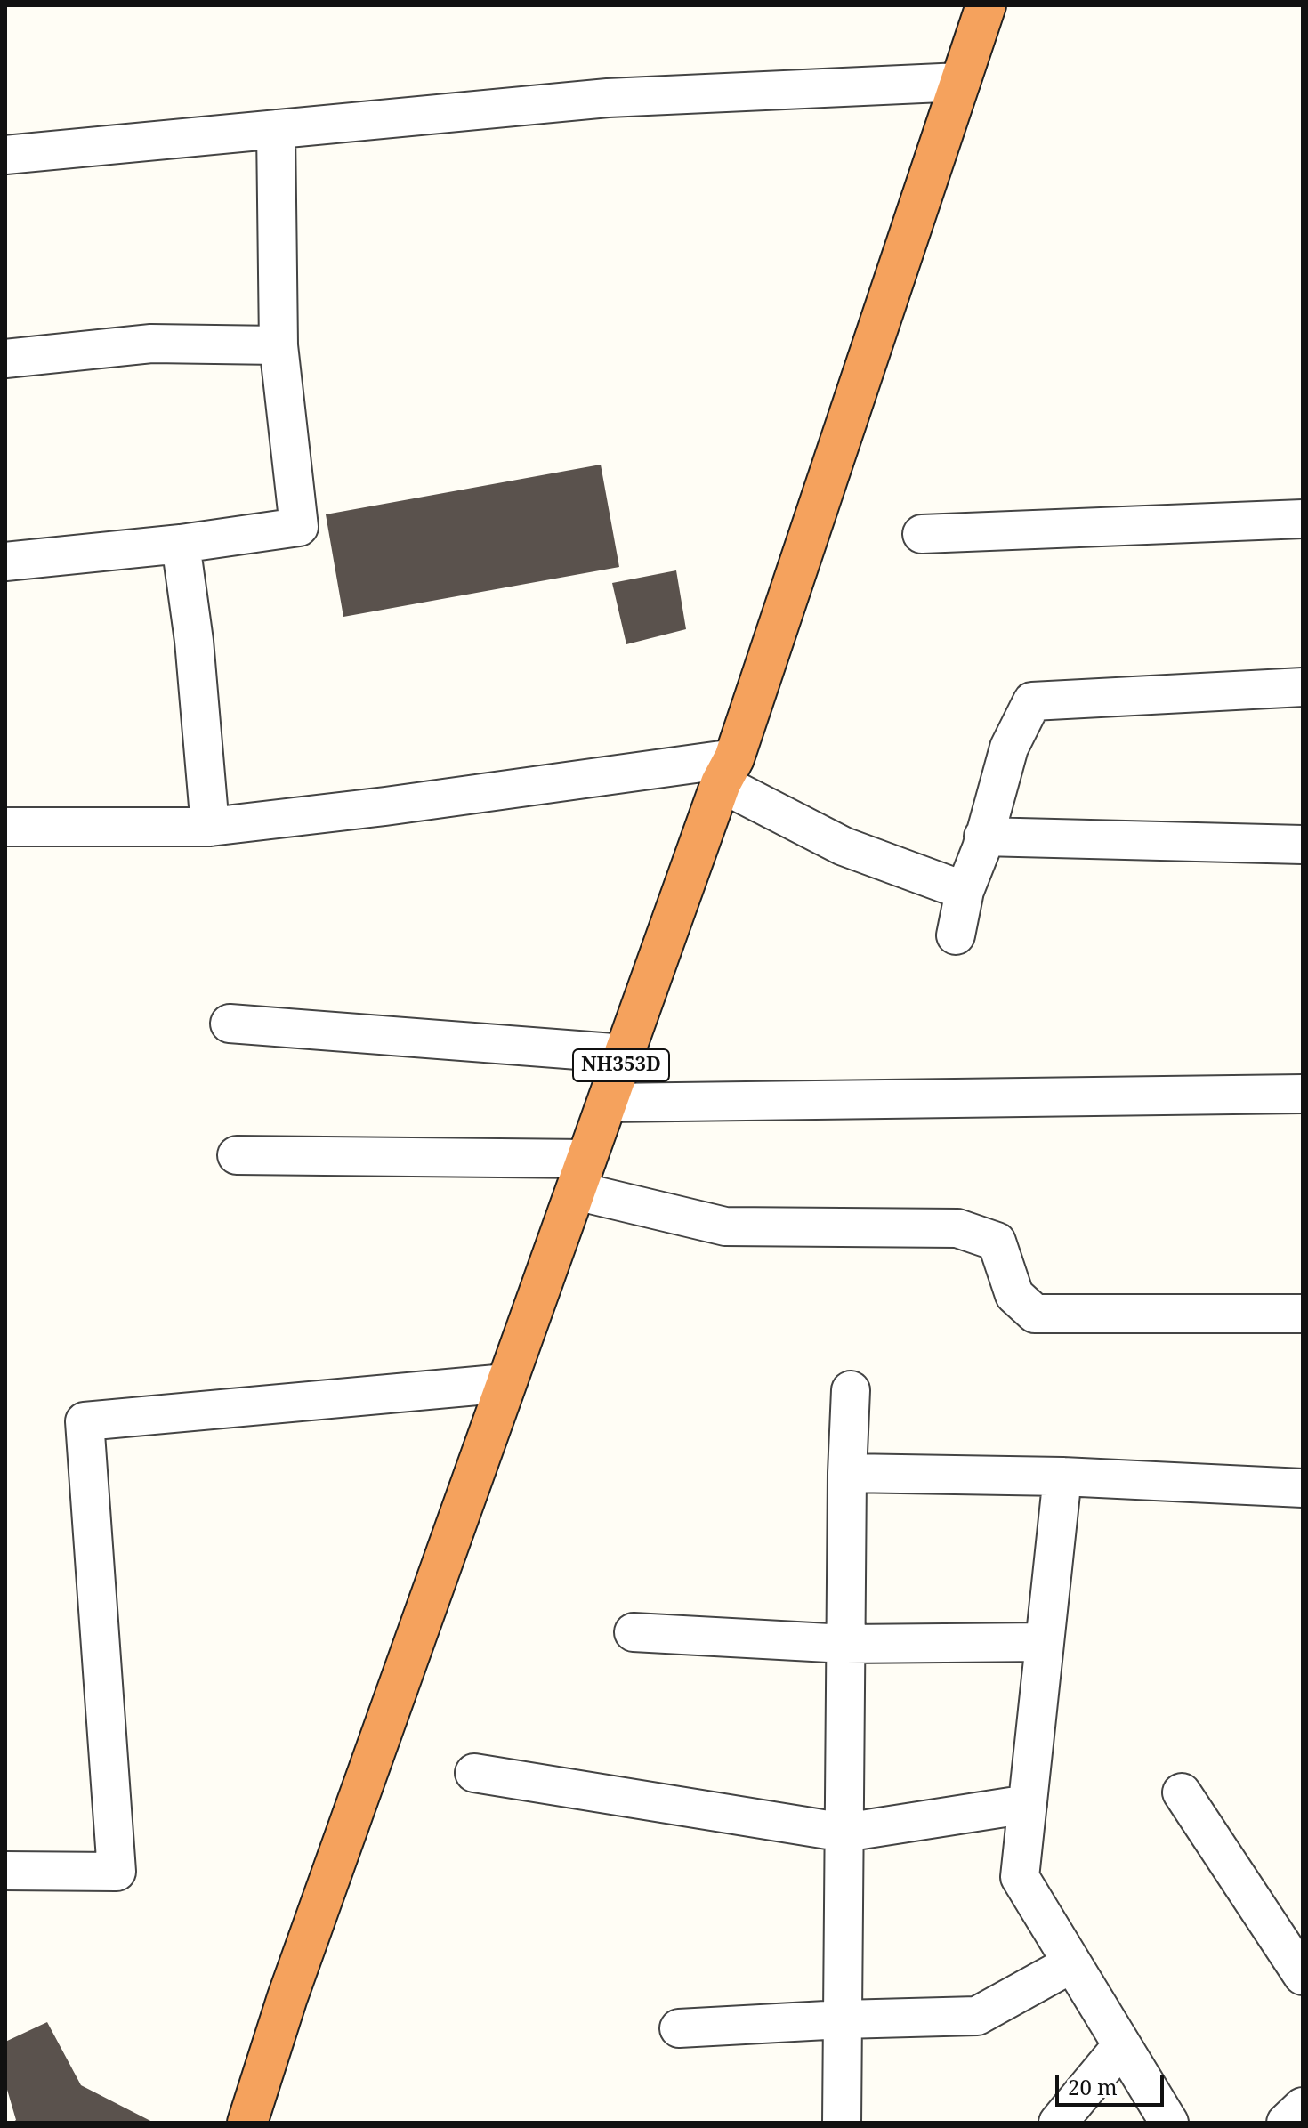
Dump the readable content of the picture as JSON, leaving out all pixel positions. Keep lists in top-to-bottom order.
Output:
{
  "streets": {
    "highway": ["NH353D"]
  },
  "scale_bar": "20 m"
}
